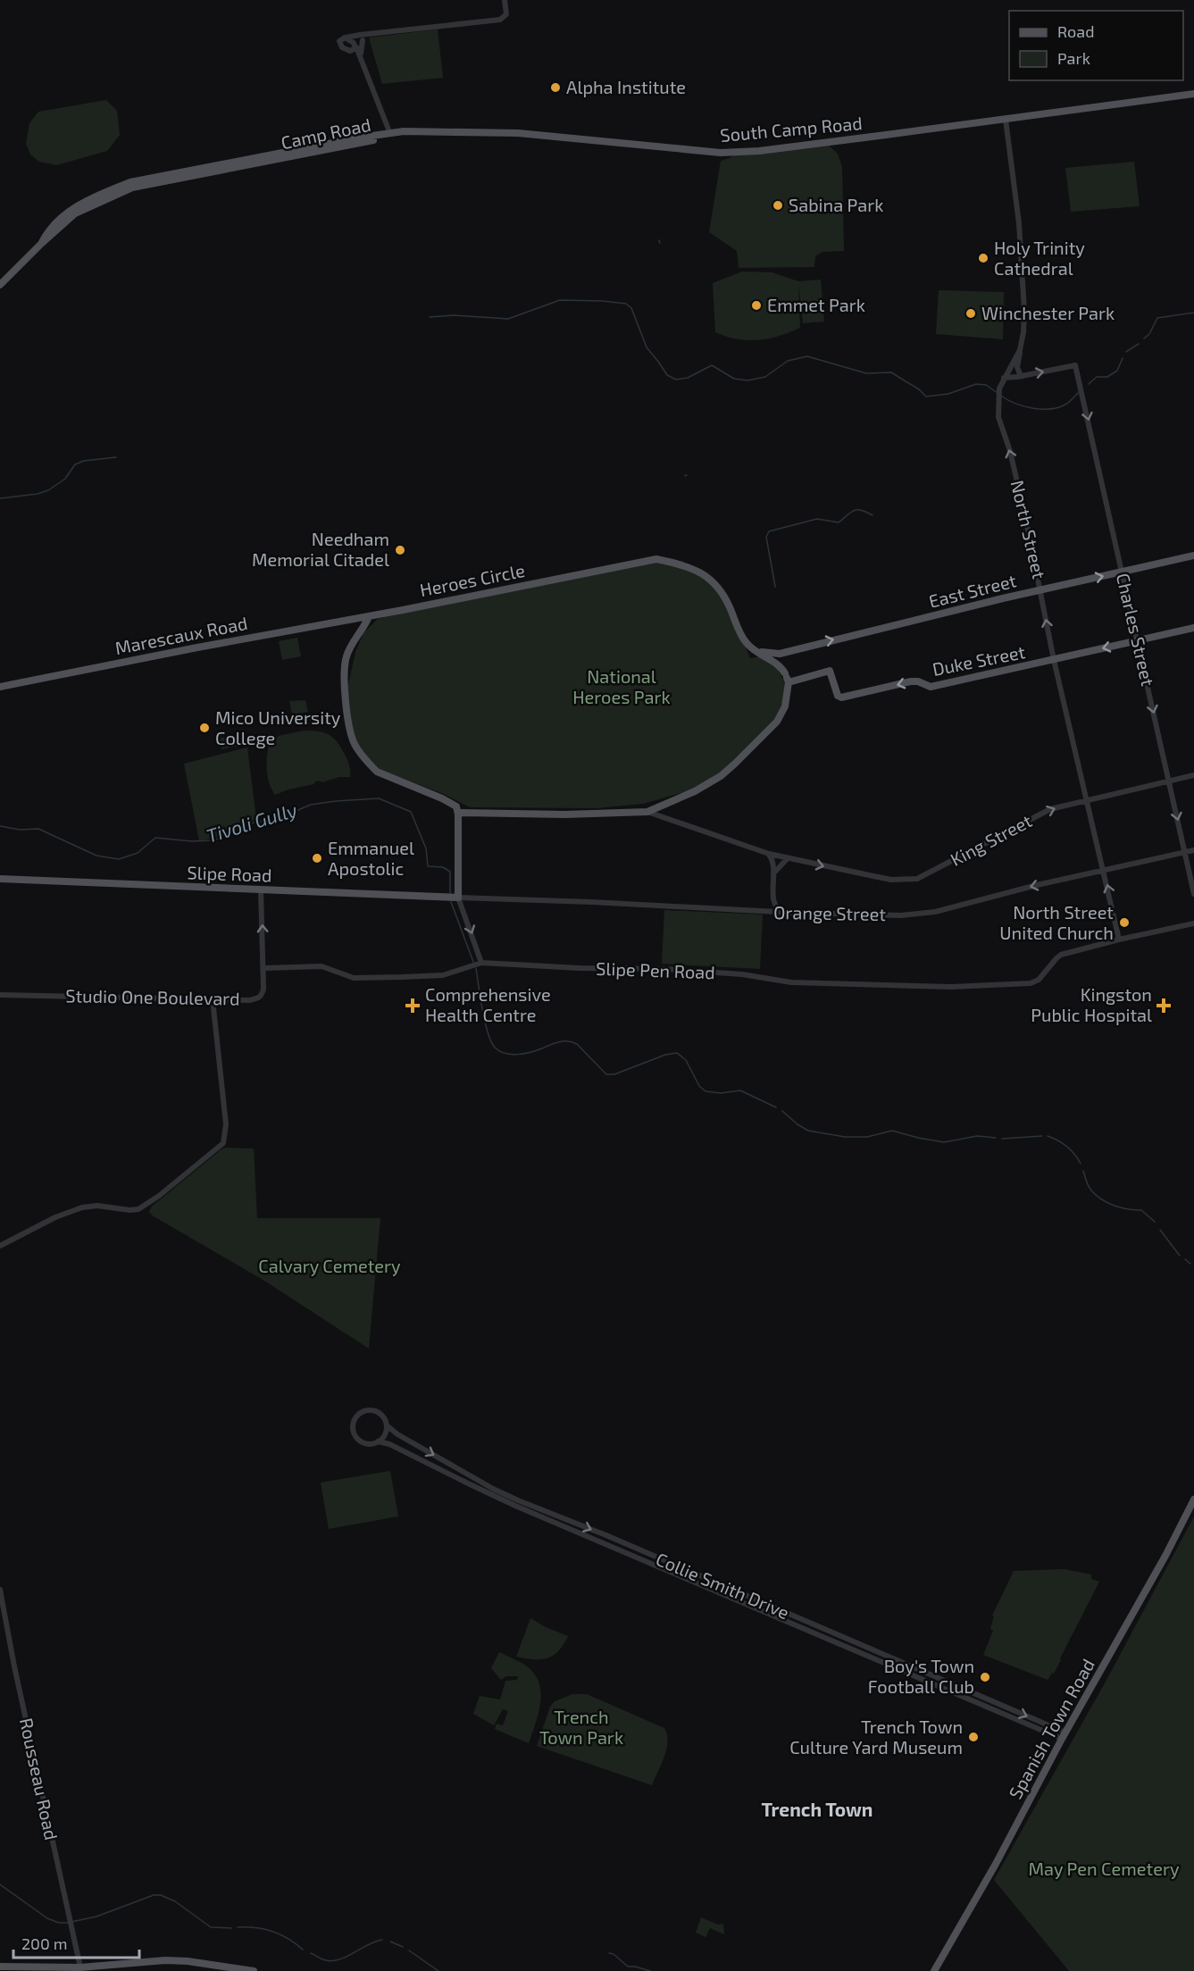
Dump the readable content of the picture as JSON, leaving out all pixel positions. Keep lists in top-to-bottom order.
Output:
{
  "streets": {
    "main road": [
      "South Camp Road",
      "Camp Road",
      "Heroes Circle",
      "East Street",
      "Marescaux Road",
      "Duke Street",
      "Slipe Road",
      "Spanish Town Road"
    ],
    "street": [
      "North Street",
      "Charles Street",
      "King Street",
      "Orange Street",
      "Slipe Pen Road",
      "Studio One Boulevard",
      "Collie Smith Drive",
      "Rousseau Road"
    ]
  },
  "crossings": [
    ["South Camp Road", "Camp Road"],
    ["South Camp Road", "North Street"],
    ["North Street", "East Street"],
    ["North Street", "Duke Street"],
    ["North Street", "King Street"],
    ["North Street", "Orange Street"],
    ["North Street", "Slipe Pen Road"],
    ["Heroes Circle", "East Street"],
    ["Heroes Circle", "Marescaux Road"],
    ["East Street", "Charles Street"],
    ["Charles Street", "Duke Street"],
    ["Charles Street", "King Street"],
    ["Charles Street", "Orange Street"],
    ["Slipe Road", "Orange Street"],
    ["Slipe Road", "Studio One Boulevard"],
    ["Slipe Pen Road", "Studio One Boulevard"],
    ["Collie Smith Drive", "Spanish Town Road"]
  ],
  "one_way": [
    "North Street",
    "East Street",
    "Charles Street",
    "Duke Street",
    "King Street",
    "Orange Street"
  ],
  "districts": ["Trench Town"],
  "water": ["Tivoli Gully"],
  "parks": [
    "National Heroes Park",
    "Calvary Cemetery",
    "Trench Town Park",
    "May Pen Cemetery"
  ],
  "places": {
    "other": [
      "Alpha Institute",
      "Sabina Park",
      "Holy Trinity Cathedral",
      "Emmet Park",
      "Winchester Park",
      "Needham Memorial Citadel",
      "Mico University College",
      "Emmanuel Apostolic",
      "North Street United Church",
      "Boy's Town Football Club",
      "Trench Town Culture Yard Museum"
    ],
    "health": ["Comprehensive Health Centre", "Kingston Public Hospital"]
  },
  "legend": ["Road", "Park"],
  "scale_bar": "200 m"
}
